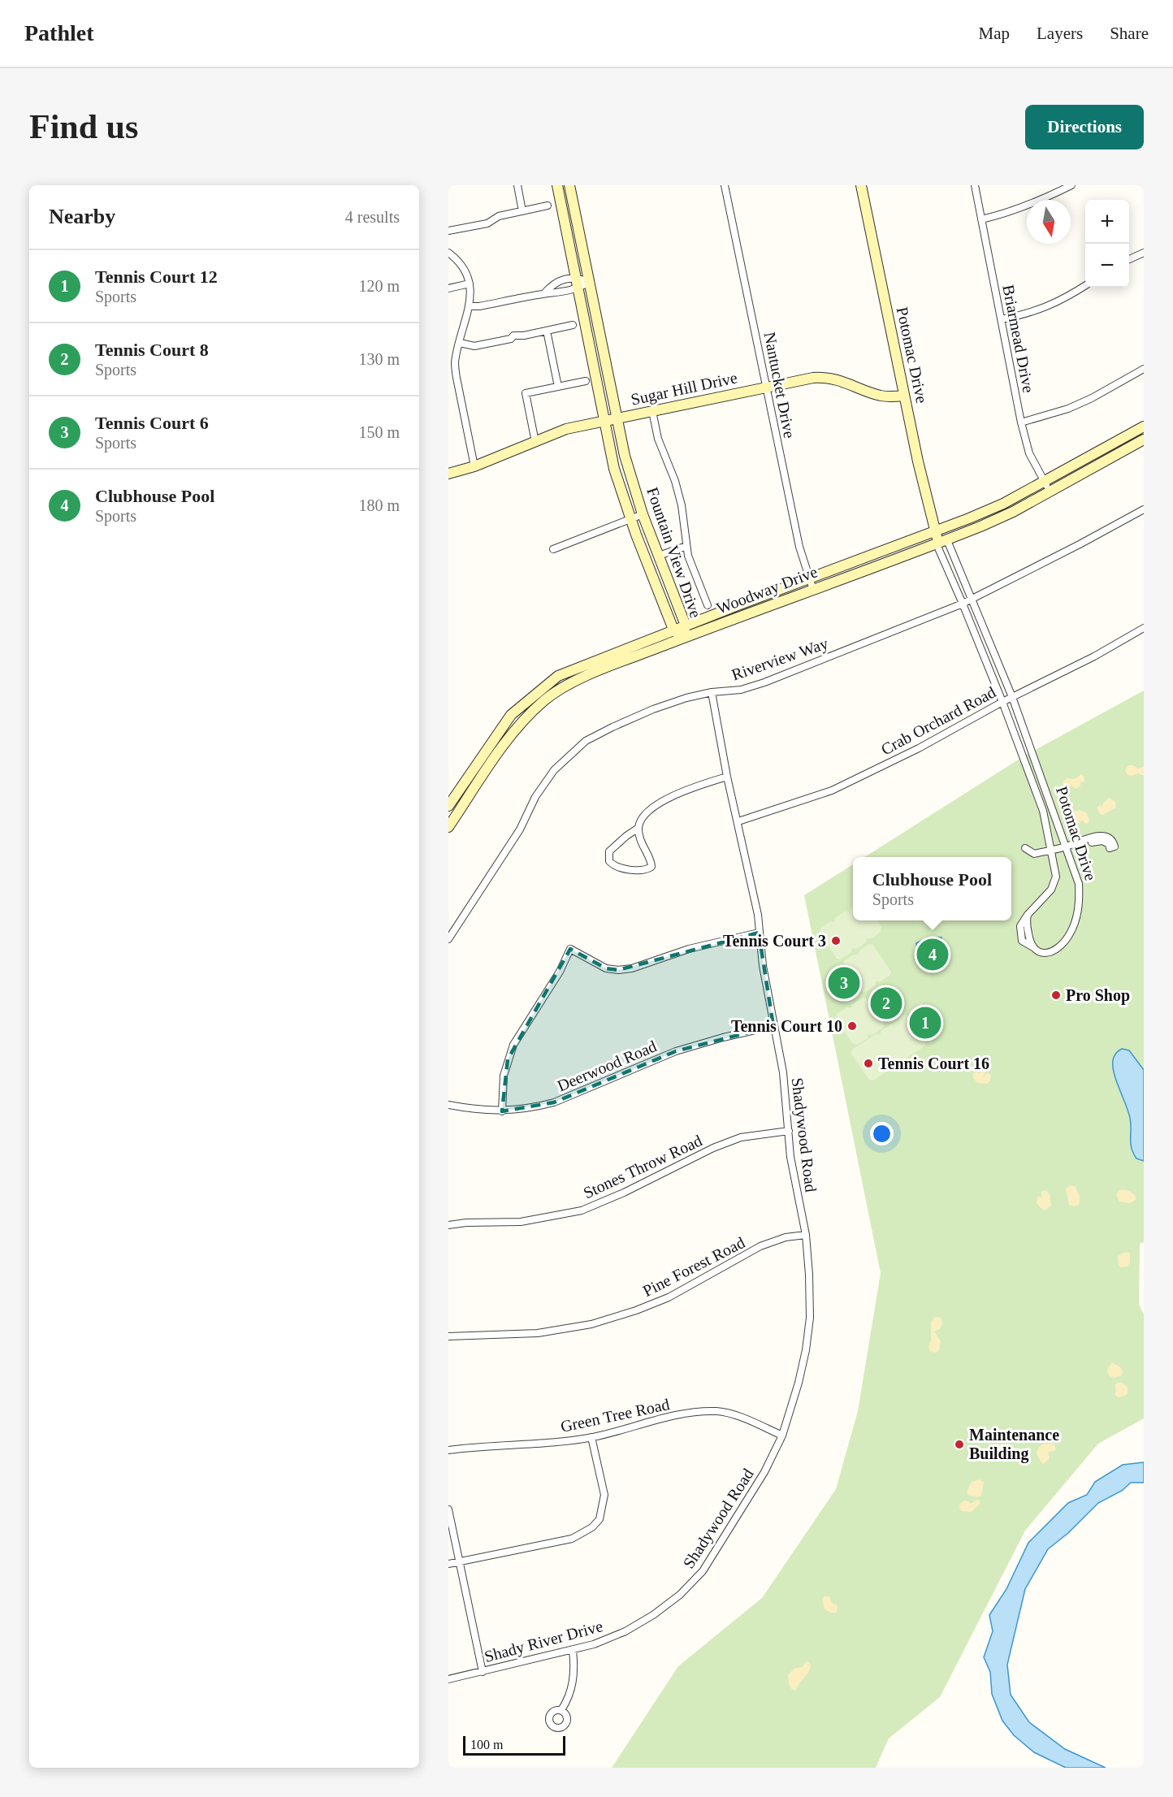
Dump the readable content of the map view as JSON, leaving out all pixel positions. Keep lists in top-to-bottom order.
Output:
{
  "streets": {
    "main road": [
      "Potomac Drive",
      "Sugar Hill Drive",
      "Fountain View Drive",
      "Woodway Drive"
    ],
    "street": [
      "Briarmead Drive",
      "Nantucket Drive",
      "Riverview Way",
      "Crab Orchard Road",
      "Deerwood Road",
      "Shadywood Road",
      "Stones Throw Road",
      "Pine Forest Road",
      "Green Tree Road",
      "Shady River Drive"
    ]
  },
  "crossings": [
    ["Briarmead Drive", "Woodway Drive"],
    ["Potomac Drive", "Sugar Hill Drive"],
    ["Potomac Drive", "Woodway Drive"],
    ["Potomac Drive", "Riverview Way"],
    ["Potomac Drive", "Crab Orchard Road"],
    ["Nantucket Drive", "Sugar Hill Drive"],
    ["Nantucket Drive", "Woodway Drive"],
    ["Sugar Hill Drive", "Fountain View Drive"],
    ["Fountain View Drive", "Woodway Drive"],
    ["Riverview Way", "Shadywood Road"],
    ["Crab Orchard Road", "Shadywood Road"],
    ["Deerwood Road", "Shadywood Road"],
    ["Shadywood Road", "Stones Throw Road"],
    ["Shadywood Road", "Pine Forest Road"],
    ["Shadywood Road", "Green Tree Road"],
    ["Shadywood Road", "Shady River Drive"]
  ],
  "places": [
    "Tennis Court 3",
    "Pro Shop",
    "Tennis Court 10",
    "Tennis Court 16",
    "Maintenance Building"
  ],
  "scale_bar": "100 m",
  "north": "bottom",
  "page": {
    "header": "Pathlet",
    "nav": ["Map", "Layers", "Share"],
    "buttons": "Directions",
    "title": "Find us",
    "heading": ["Nearby", "4 results"],
    "map_buttons": ["+", "−"],
    "list": [
      {
        "mark": "1",
        "name": "Tennis Court 12",
        "note": "Sports",
        "value": "120 m"
      },
      {
        "mark": "2",
        "name": "Tennis Court 8",
        "note": "Sports",
        "value": "130 m"
      },
      {
        "mark": "3",
        "name": "Tennis Court 6",
        "note": "Sports",
        "value": "150 m"
      },
      {
        "mark": "4",
        "name": "Clubhouse Pool",
        "note": "Sports",
        "value": "180 m"
      }
    ],
    "popup": ["Clubhouse Pool", "Sports"],
    "pins": [
      "4",
      "3",
      "2",
      "1"
    ],
    "scale": "100 m"
  }
}
